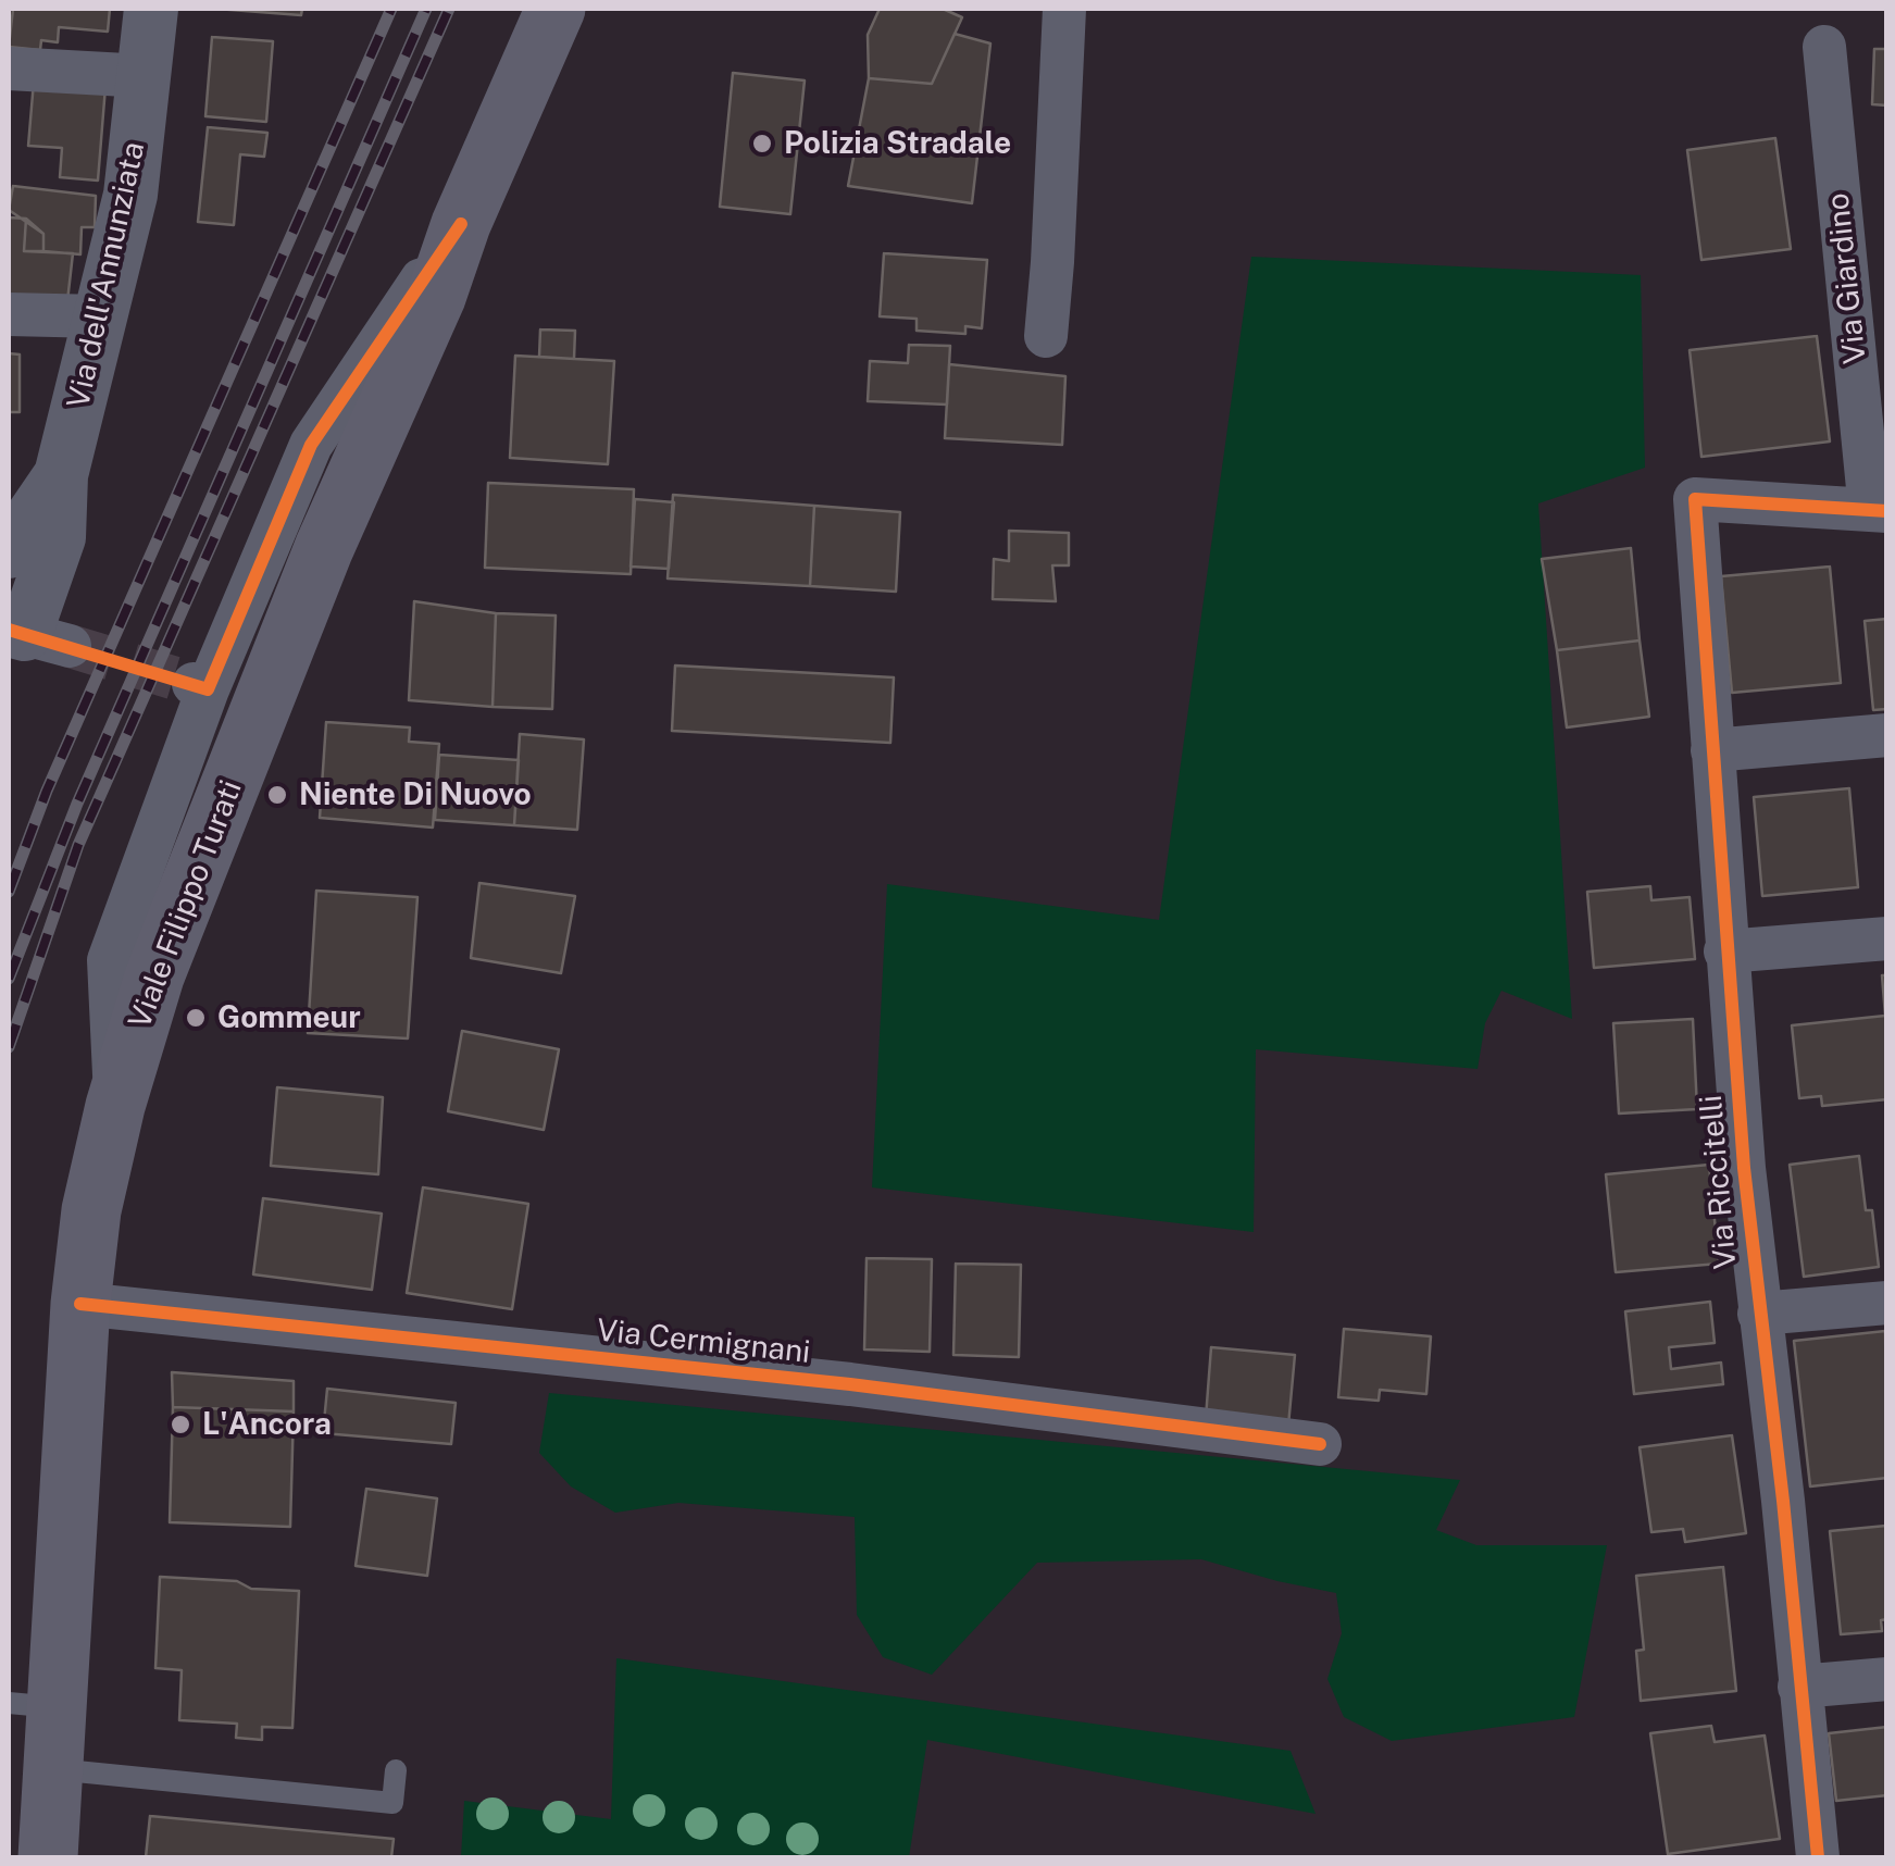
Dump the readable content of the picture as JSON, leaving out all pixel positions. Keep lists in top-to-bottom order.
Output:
{
  "streets": {
    "main road": ["Viale Filippo Turati"],
    "street": [
      "Via dell'Annunziata",
      "Via Giardino",
      "Via Riccitelli",
      "Via Cermignani"
    ]
  },
  "crossings": [
    ["Via Giardino", "Via Riccitelli"],
    ["Viale Filippo Turati", "Via Cermignani"]
  ],
  "places": [
    "Polizia Stradale",
    "Niente Di Nuovo",
    "Gommeur",
    "L'Ancora"
  ]
}
